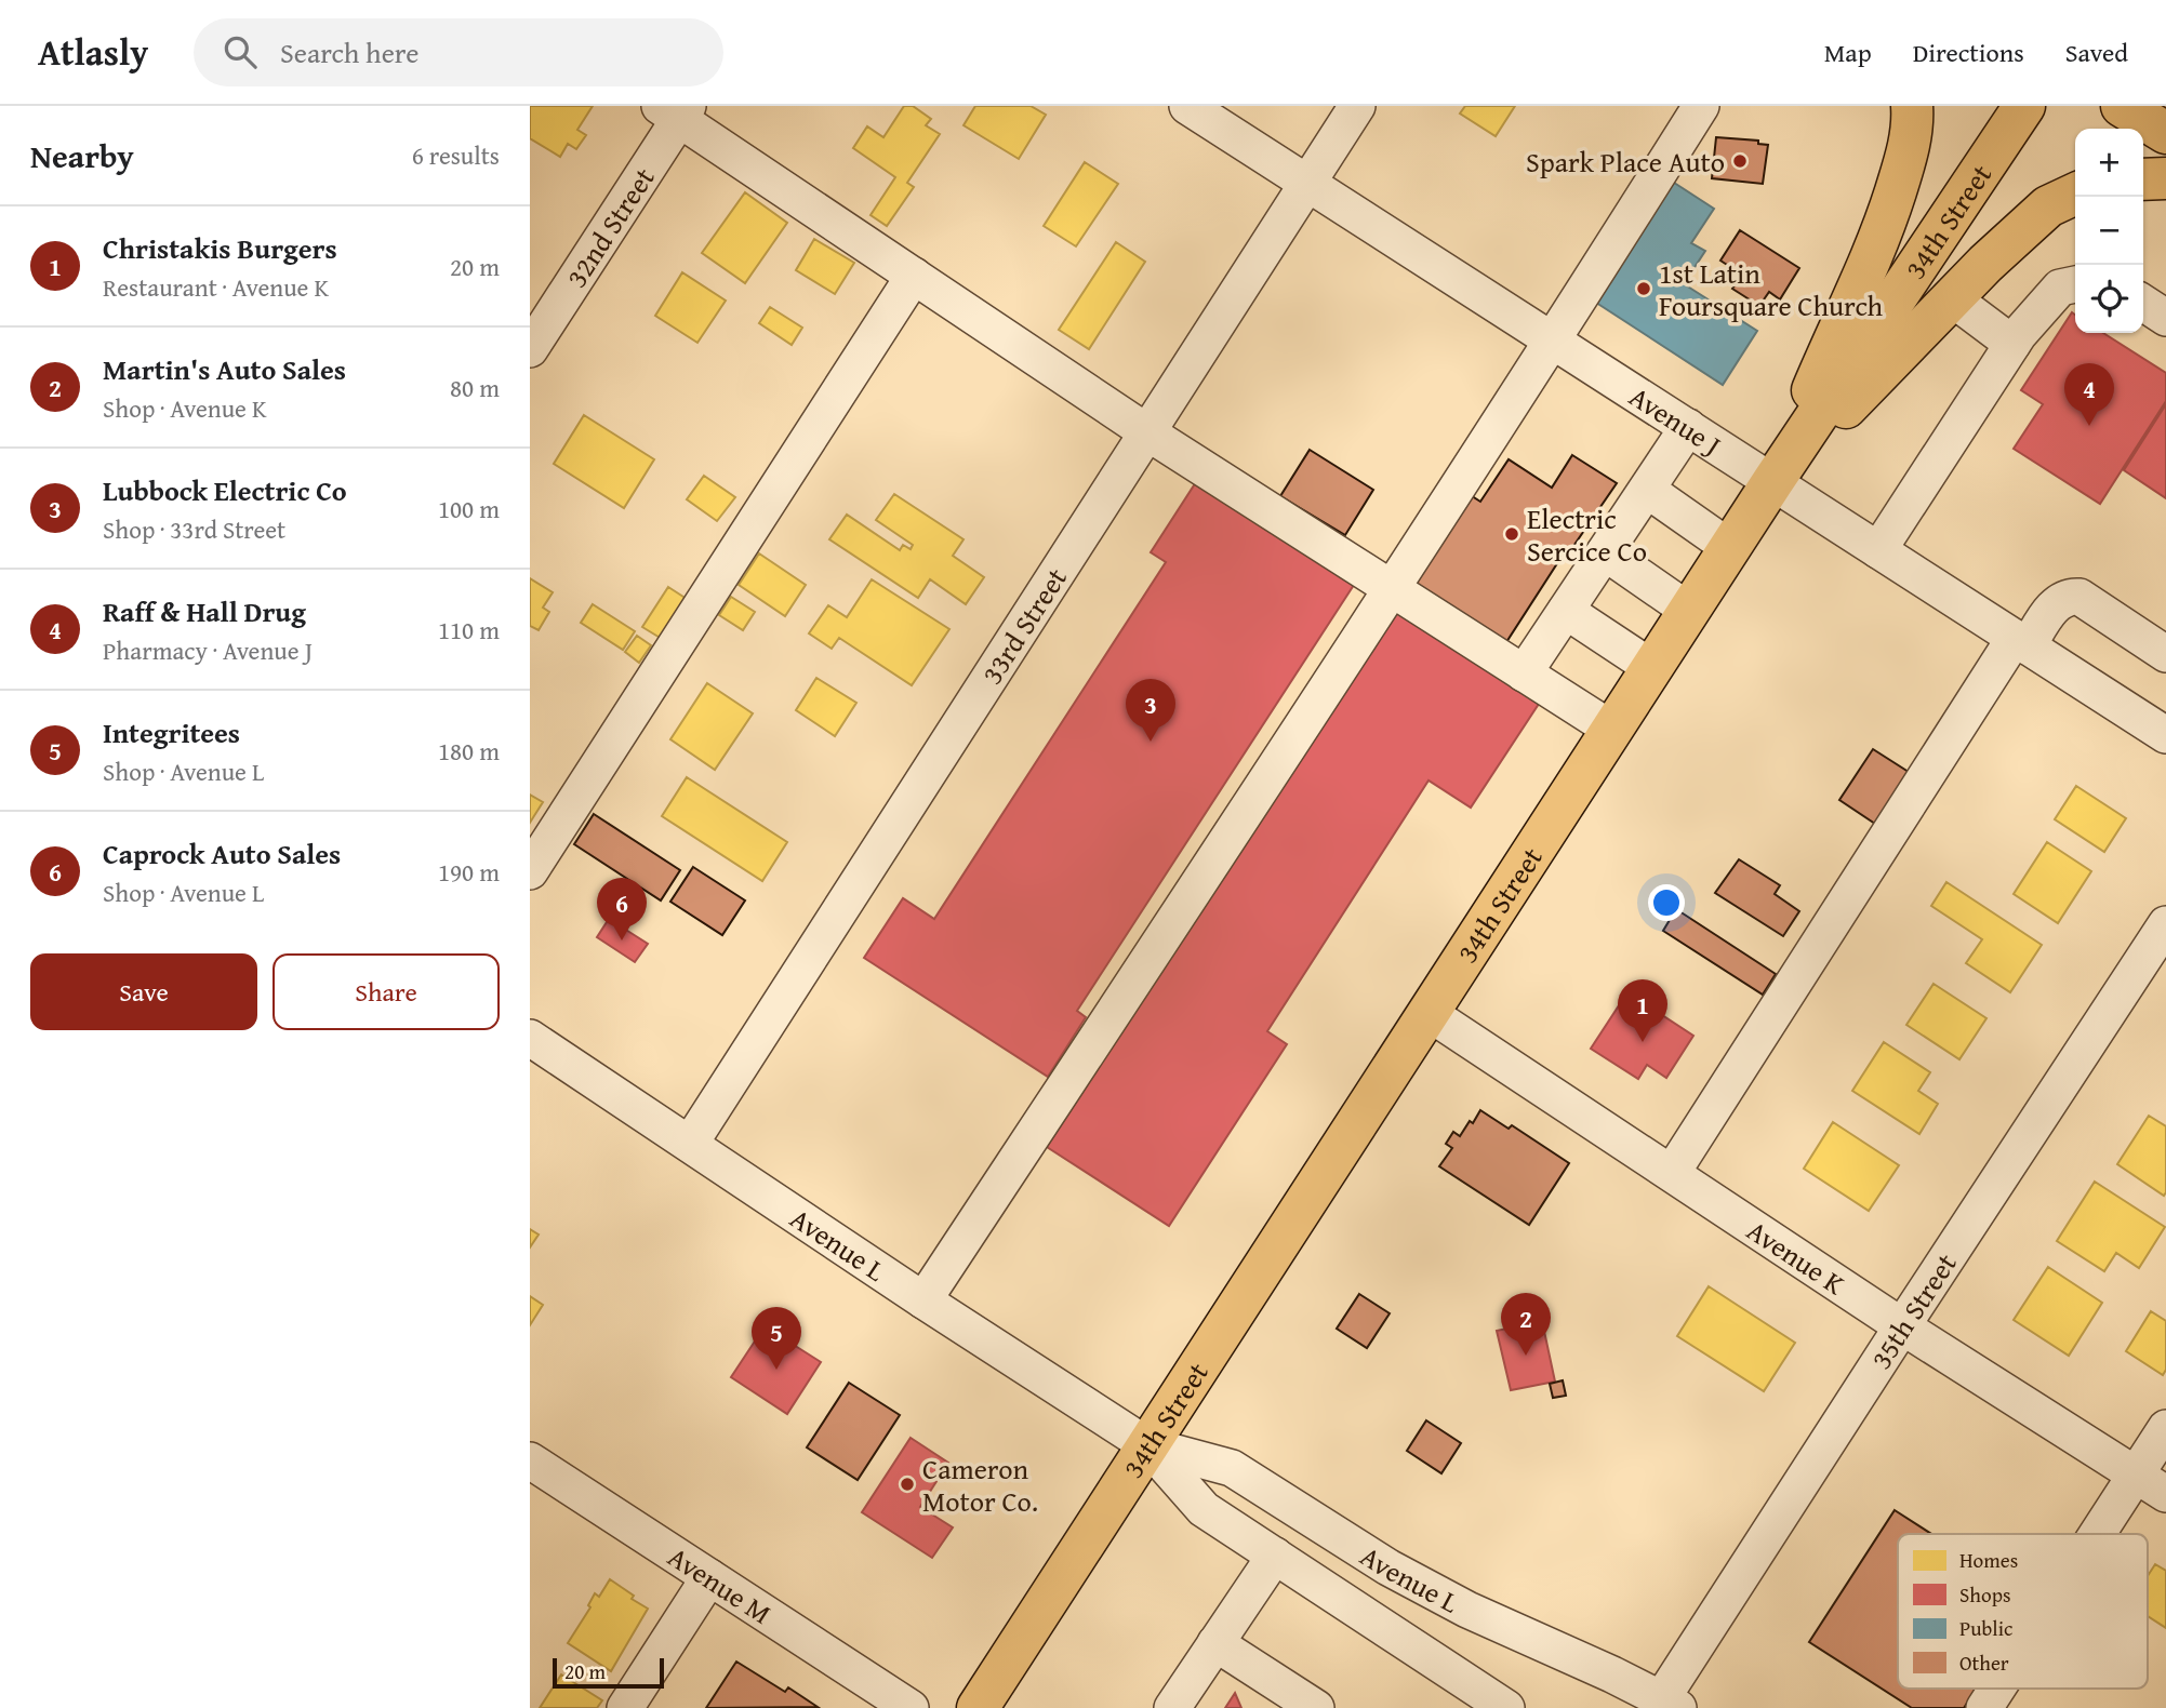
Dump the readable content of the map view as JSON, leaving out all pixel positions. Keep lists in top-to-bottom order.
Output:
{
  "streets": {
    "main road": ["34th Street"],
    "street": [
      "32nd Street",
      "Avenue J",
      "33rd Street",
      "Avenue L",
      "Avenue K",
      "35th Street",
      "Avenue M"
    ]
  },
  "crossings": [
    ["34th Street", "Avenue J"],
    ["34th Street", "Avenue L"],
    ["34th Street", "Avenue K"],
    ["Avenue J", "33rd Street"],
    ["33rd Street", "Avenue L"],
    ["Avenue L", "35th Street"],
    ["Avenue K", "35th Street"]
  ],
  "places": [
    "Spark Place Auto",
    "1st Latin Foursquare Church",
    "Electric Sercice Co",
    "Cameron Motor Co."
  ],
  "legend": [
    "Homes",
    "Shops",
    "Public",
    "Other"
  ],
  "scale_bar": "20 m",
  "page": {
    "header": "Atlasly",
    "search": "Search here",
    "nav": ["Map", "Directions", "Saved"],
    "heading": ["Nearby", "6 results"],
    "map_buttons": ["+", "−"],
    "list": [
      {
        "mark": "1",
        "name": "Christakis Burgers",
        "note": "Restaurant · Avenue K",
        "value": "20 m"
      },
      {
        "mark": "2",
        "name": "Martin's Auto Sales",
        "note": "Shop · Avenue K",
        "value": "80 m"
      },
      {
        "mark": "3",
        "name": "Lubbock Electric Co",
        "note": "Shop · 33rd Street",
        "value": "100 m"
      },
      {
        "mark": "4",
        "name": "Raff & Hall Drug",
        "note": "Pharmacy · Avenue J",
        "value": "110 m"
      },
      {
        "mark": "5",
        "name": "Integritees",
        "note": "Shop · Avenue L",
        "value": "180 m"
      },
      {
        "mark": "6",
        "name": "Caprock Auto Sales",
        "note": "Shop · Avenue L",
        "value": "190 m"
      }
    ],
    "pins": [
      "4",
      "3",
      "6",
      "1",
      "2",
      "5"
    ],
    "buttons": ["Save", "Share"],
    "scale": "20 m"
  }
}
